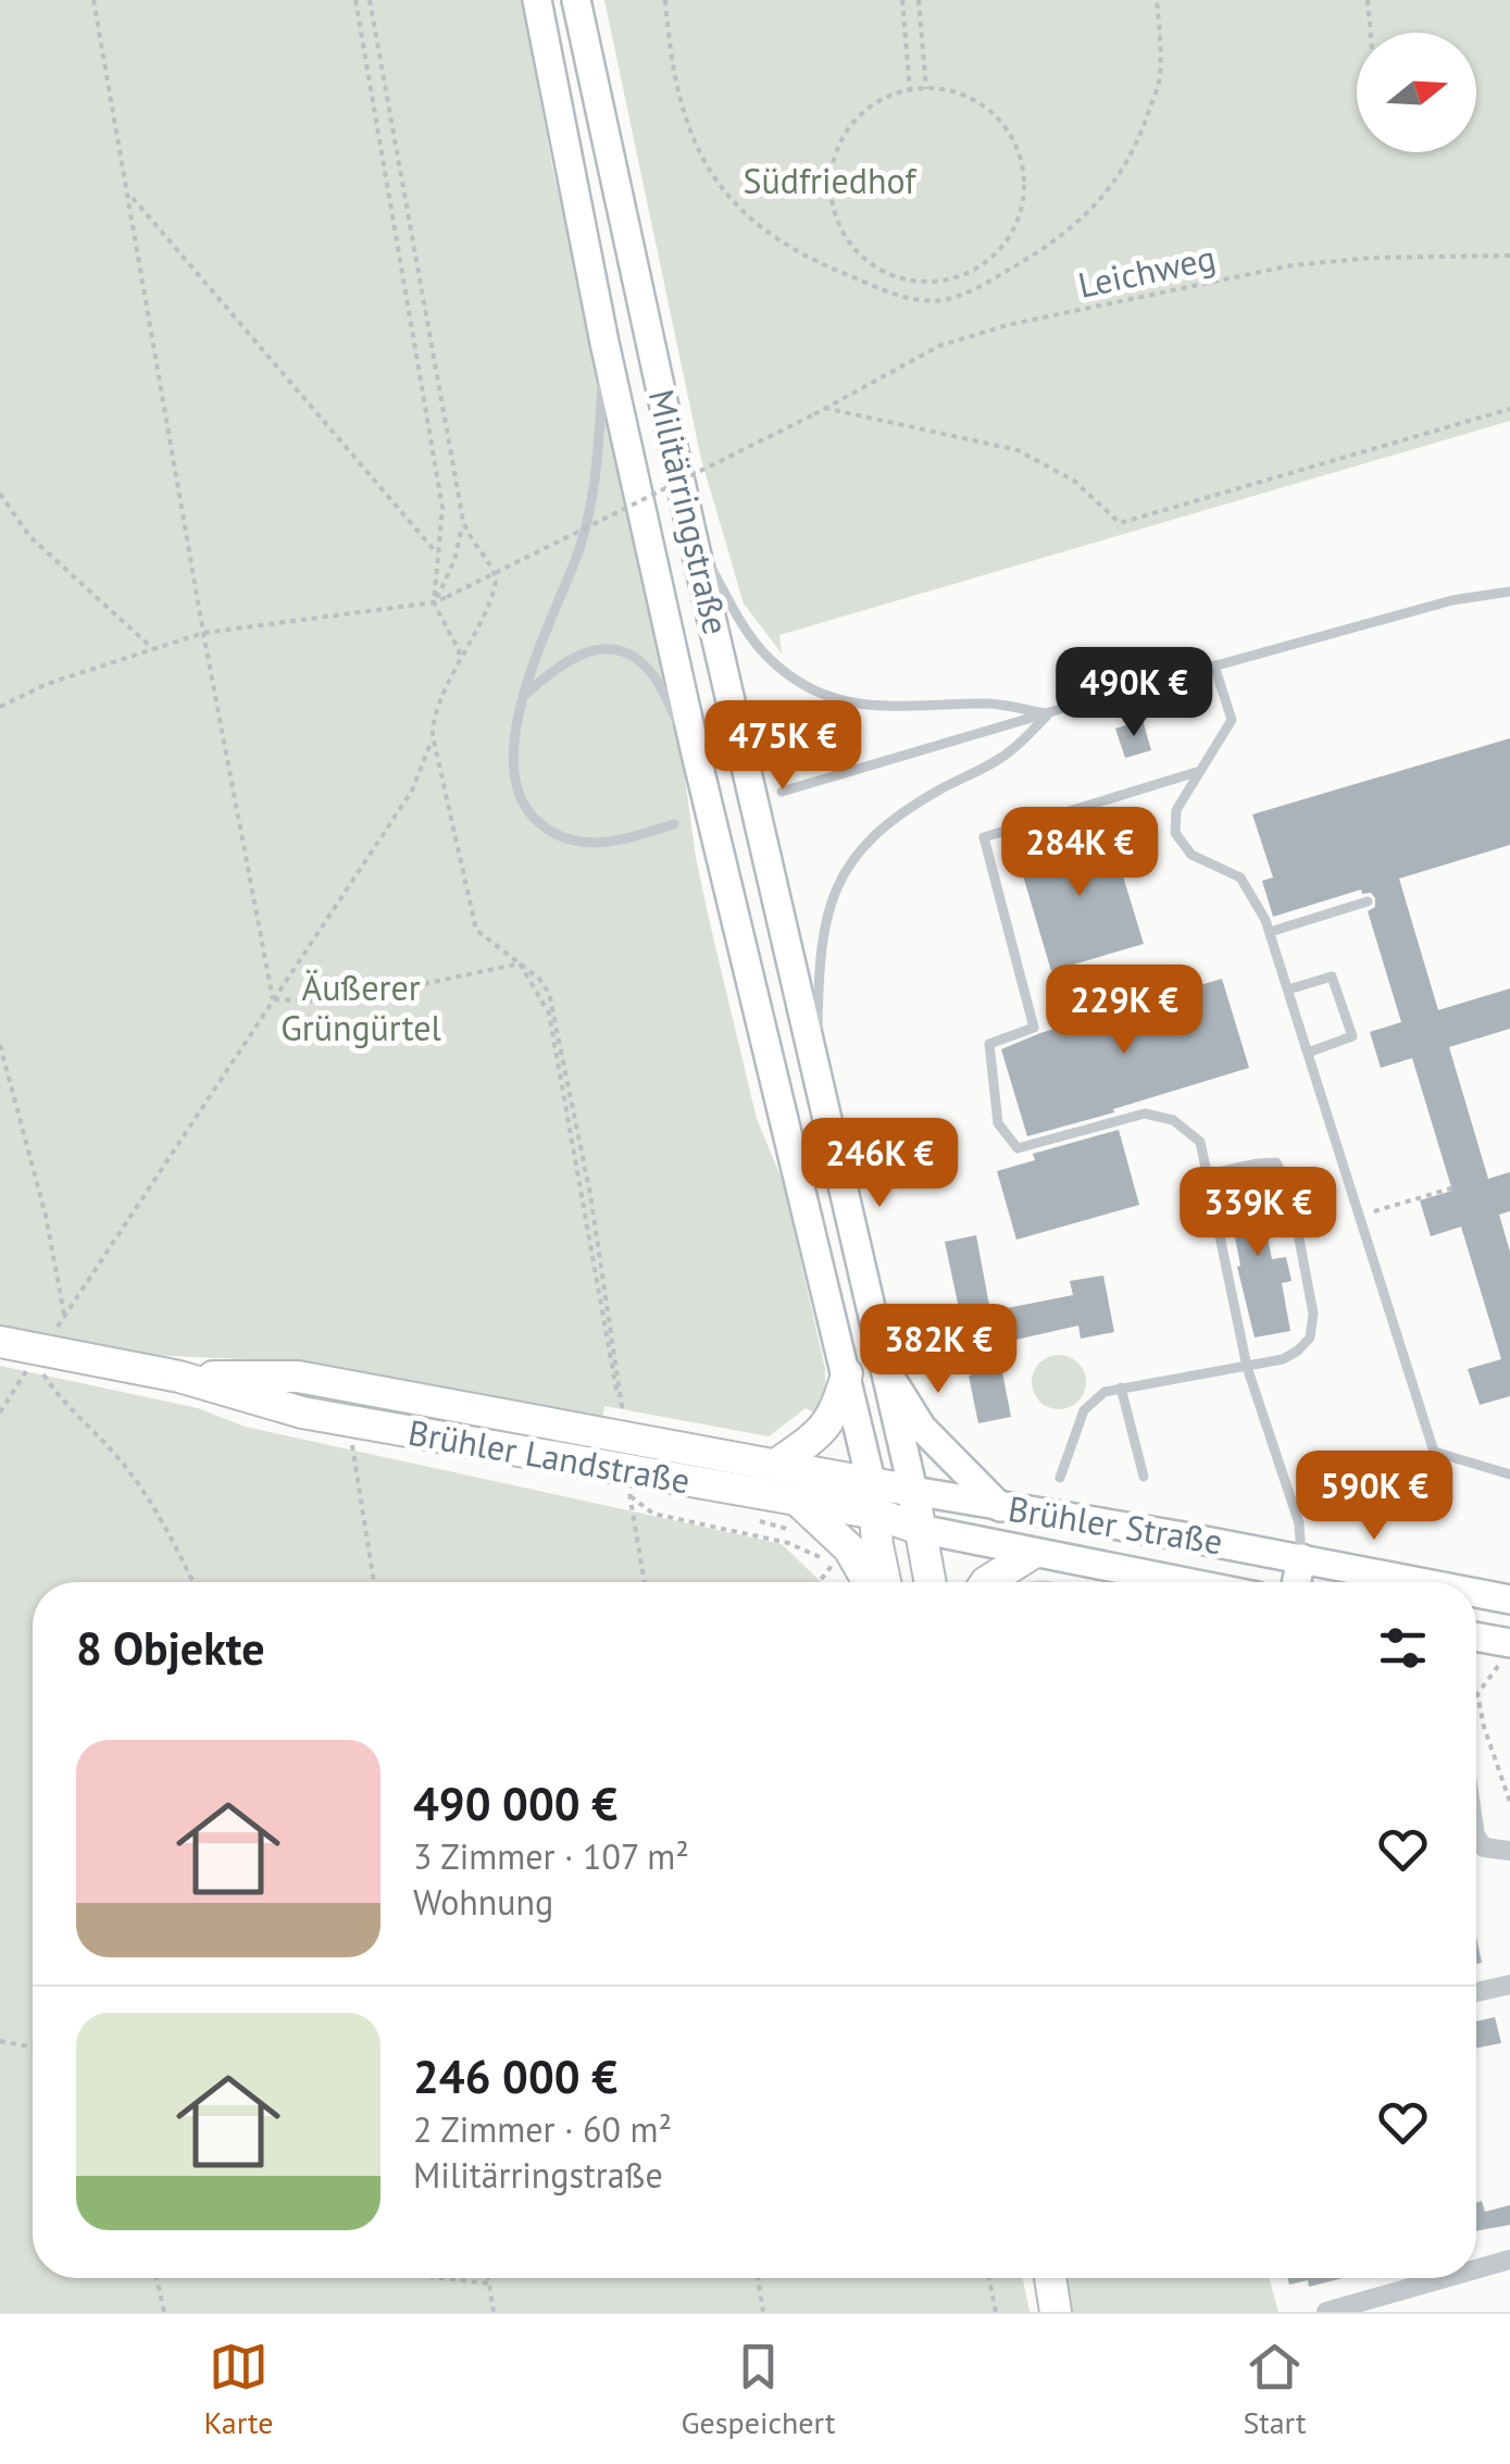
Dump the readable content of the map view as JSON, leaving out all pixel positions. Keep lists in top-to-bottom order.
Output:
{
  "streets": {
    "main road": ["Militärringstraße", "Brühler Landstraße", "Brühler Straße"],
    "path": ["Leichweg"]
  },
  "crossings": [
    ["Militärringstraße", "Brühler Landstraße"],
    ["Militärringstraße", "Brühler Straße"],
    ["Brühler Landstraße", "Brühler Straße"]
  ],
  "parks": ["Südfriedhof", "Äußerer Grüngürtel"],
  "north": "right",
  "page": {
    "price": [
      "490K €",
      "475K €",
      "284K €",
      "229K €",
      "246K €",
      "339K €",
      "382K €",
      "590K €"
    ],
    "heading": "8 Objekte",
    "list": [
      {
        "name": "490 000 €",
        "note": "3 Zimmer · 107 m² · Wohnung"
      },
      {
        "name": "246 000 €",
        "note": "2 Zimmer · 60 m² · Militärringstraße"
      }
    ],
    "tabs": ["Karte", "Gespeichert", "Start"]
  }
}
